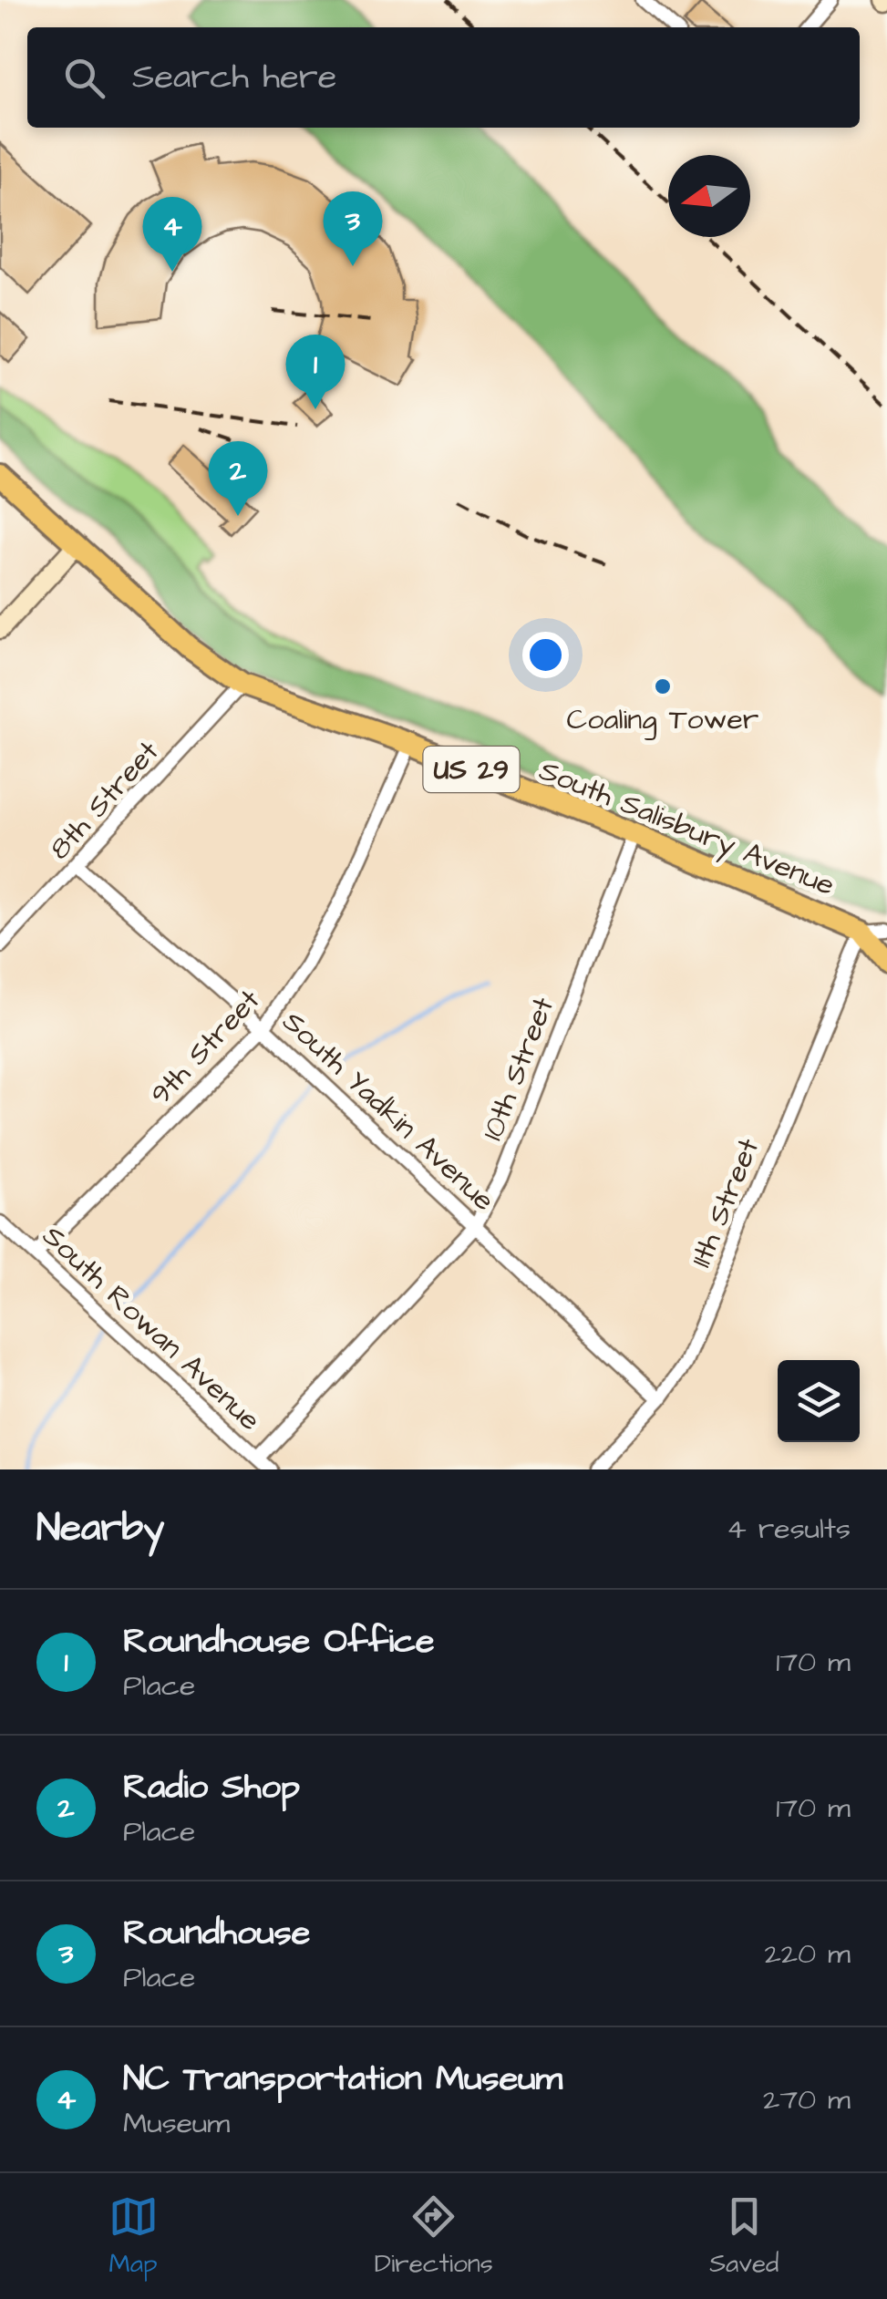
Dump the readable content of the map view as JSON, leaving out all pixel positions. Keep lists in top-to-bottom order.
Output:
{
  "streets": {
    "main road": ["US 29", "South Salisbury Avenue"],
    "street": [
      "8th Street",
      "9th Street",
      "10th Street",
      "South Yadkin Avenue",
      "11th Street",
      "South Rowan Avenue"
    ]
  },
  "crossings": [
    ["8th Street", "South Salisbury Avenue"],
    ["8th Street", "South Yadkin Avenue"],
    ["South Salisbury Avenue", "9th Street"],
    ["South Salisbury Avenue", "10th Street"],
    ["South Salisbury Avenue", "11th Street"],
    ["9th Street", "South Yadkin Avenue"],
    ["9th Street", "South Rowan Avenue"],
    ["10th Street", "South Yadkin Avenue"],
    ["10th Street", "South Rowan Avenue"],
    ["South Yadkin Avenue", "11th Street"]
  ],
  "places": ["Coaling Tower"],
  "north": "left",
  "page": {
    "search": "Search here",
    "pins": [
      "3",
      "4",
      "1",
      "2"
    ],
    "heading": ["Nearby", "4 results"],
    "list": [
      {
        "mark": "1",
        "name": "Roundhouse Office",
        "note": "Place",
        "value": "170 m"
      },
      {
        "mark": "2",
        "name": "Radio Shop",
        "note": "Place",
        "value": "170 m"
      },
      {
        "mark": "3",
        "name": "Roundhouse",
        "note": "Place",
        "value": "220 m"
      },
      {
        "mark": "4",
        "name": "NC Transportation Museum",
        "note": "Museum",
        "value": "270 m"
      }
    ],
    "nav": ["Map", "Directions", "Saved"]
  }
}
